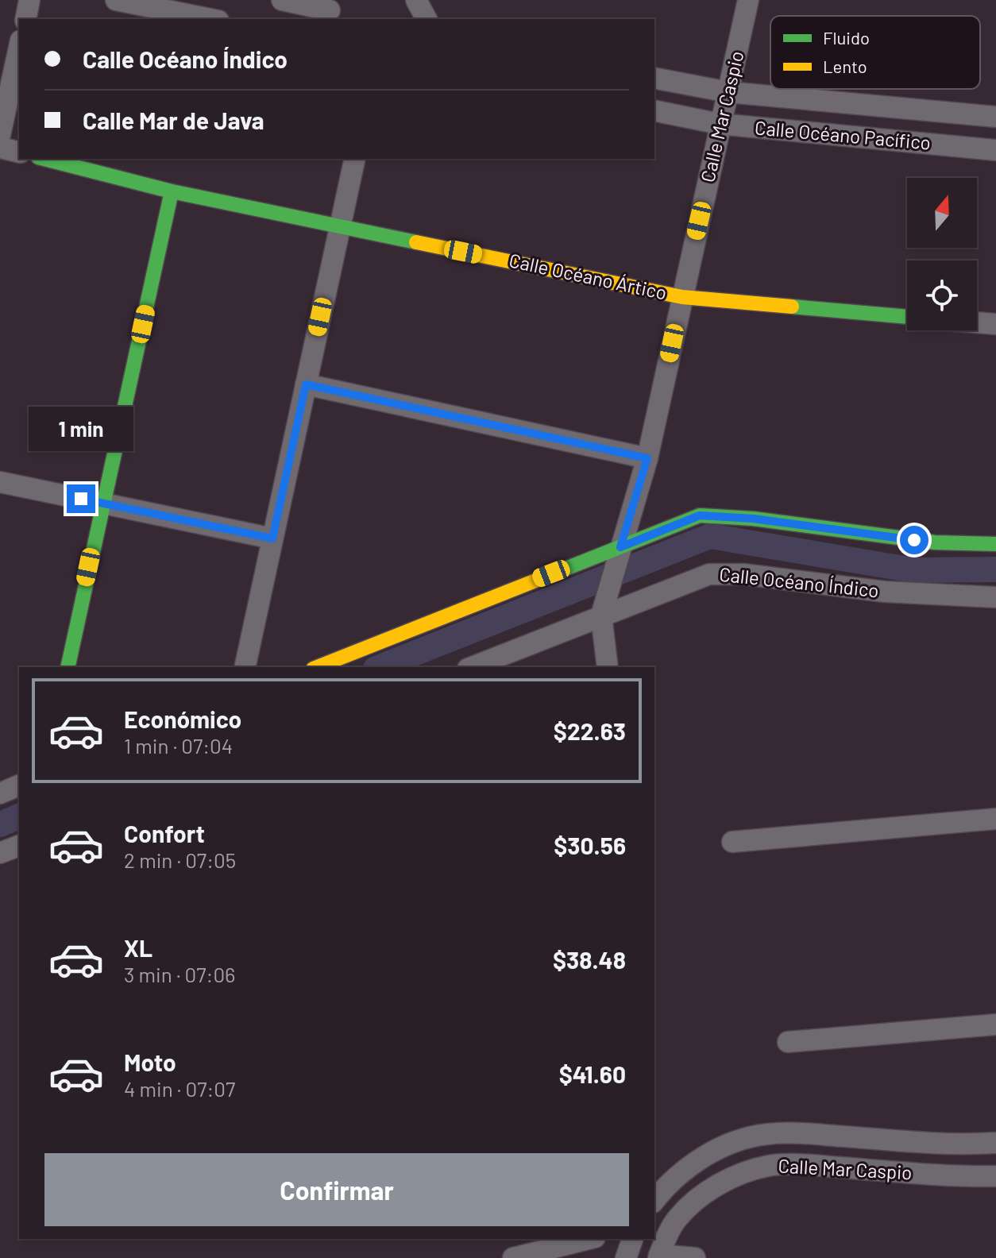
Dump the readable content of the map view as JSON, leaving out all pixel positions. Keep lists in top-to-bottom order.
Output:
{
  "streets": {
    "street": [
      "Calle Mar Caspio",
      "Calle Océano Pacífico",
      "Calle Océano Ártico",
      "Calle Océano Índico"
    ]
  },
  "crossings": [
    ["Calle Mar Caspio", "Calle Océano Pacífico"],
    ["Calle Mar Caspio", "Calle Océano Ártico"],
    ["Calle Mar Caspio", "Calle Océano Índico"]
  ],
  "legend": ["Fluido", "Lento"],
  "north": "top",
  "page": {
    "banner": ["Calle Océano Índico", "Calle Mar de Java"],
    "bubble": "1 min",
    "list": [
      {
        "name": "Económico",
        "note": "1 min · 07:04",
        "value": "$22.63"
      },
      {
        "name": "Confort",
        "note": "2 min · 07:05",
        "value": "$30.56"
      },
      {
        "name": "XL",
        "note": "3 min · 07:06",
        "value": "$38.48"
      },
      {
        "name": "Moto",
        "note": "4 min · 07:07",
        "value": "$41.60"
      }
    ],
    "buttons": "Confirmar"
  }
}
